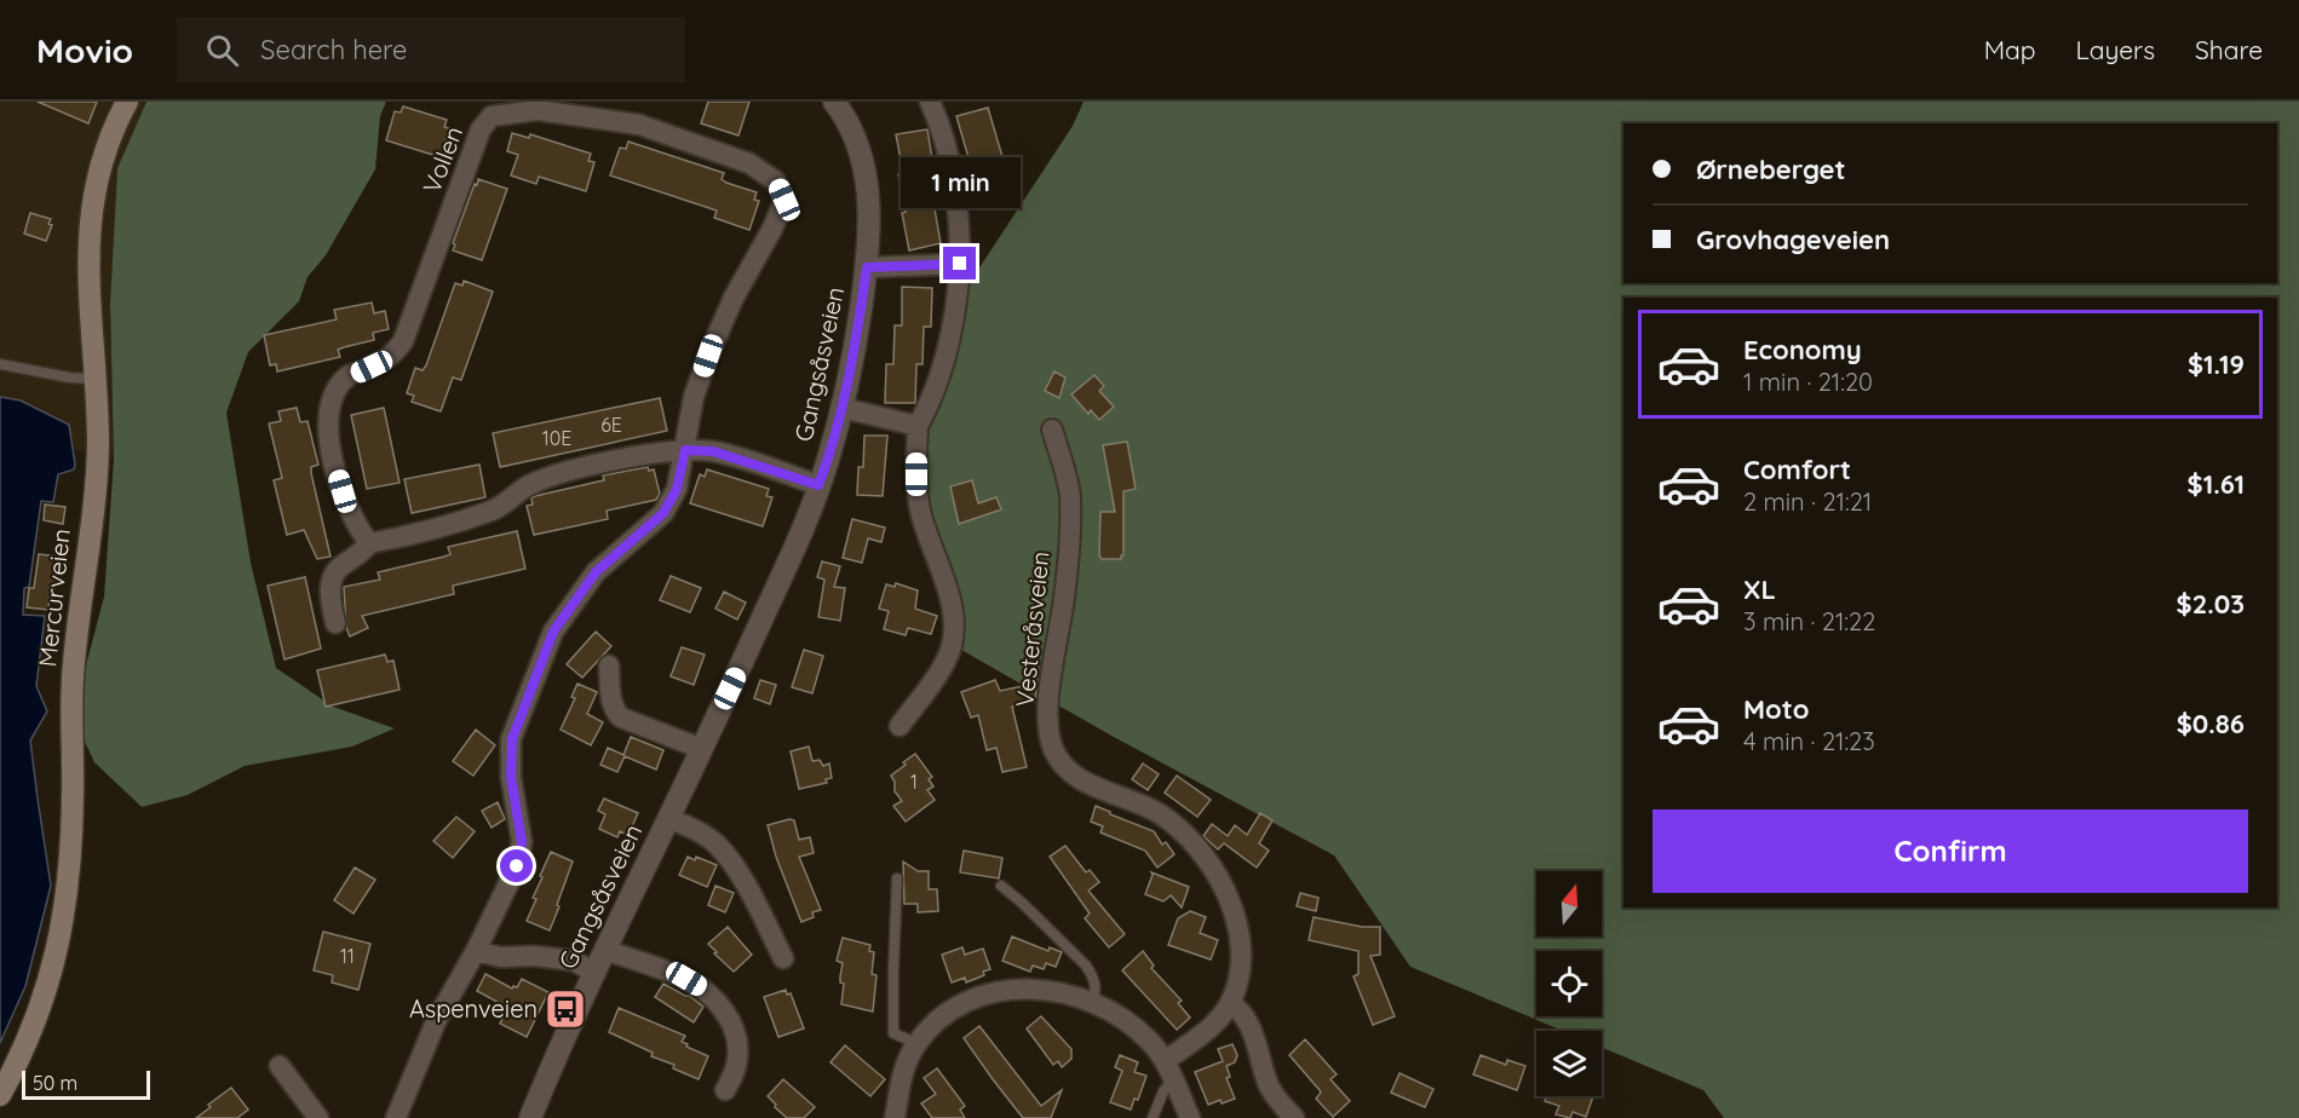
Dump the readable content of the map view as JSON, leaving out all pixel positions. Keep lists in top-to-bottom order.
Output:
{
  "streets": {
    "main road": ["Mercurveien"],
    "street": ["Vollen", "Gangsåsveien", "Vesteråsveien"]
  },
  "places": {
    "bus stop": ["Aspenveien"]
  },
  "house_numbers": [
    "6E",
    "10E",
    "1",
    "11"
  ],
  "scale_bar": "50 m",
  "north": "top",
  "page": {
    "header": "Movio",
    "search": "Search here",
    "nav": ["Map", "Layers", "Share"],
    "banner": ["Ørneberget", "Grovhageveien"],
    "bubble": "1 min",
    "list": [
      {
        "name": "Economy",
        "note": "1 min · 21:20",
        "value": "$1.19"
      },
      {
        "name": "Comfort",
        "note": "2 min · 21:21",
        "value": "$1.61"
      },
      {
        "name": "XL",
        "note": "3 min · 21:22",
        "value": "$2.03"
      },
      {
        "name": "Moto",
        "note": "4 min · 21:23",
        "value": "$0.86"
      }
    ],
    "buttons": "Confirm",
    "scale": "50 m"
  }
}
